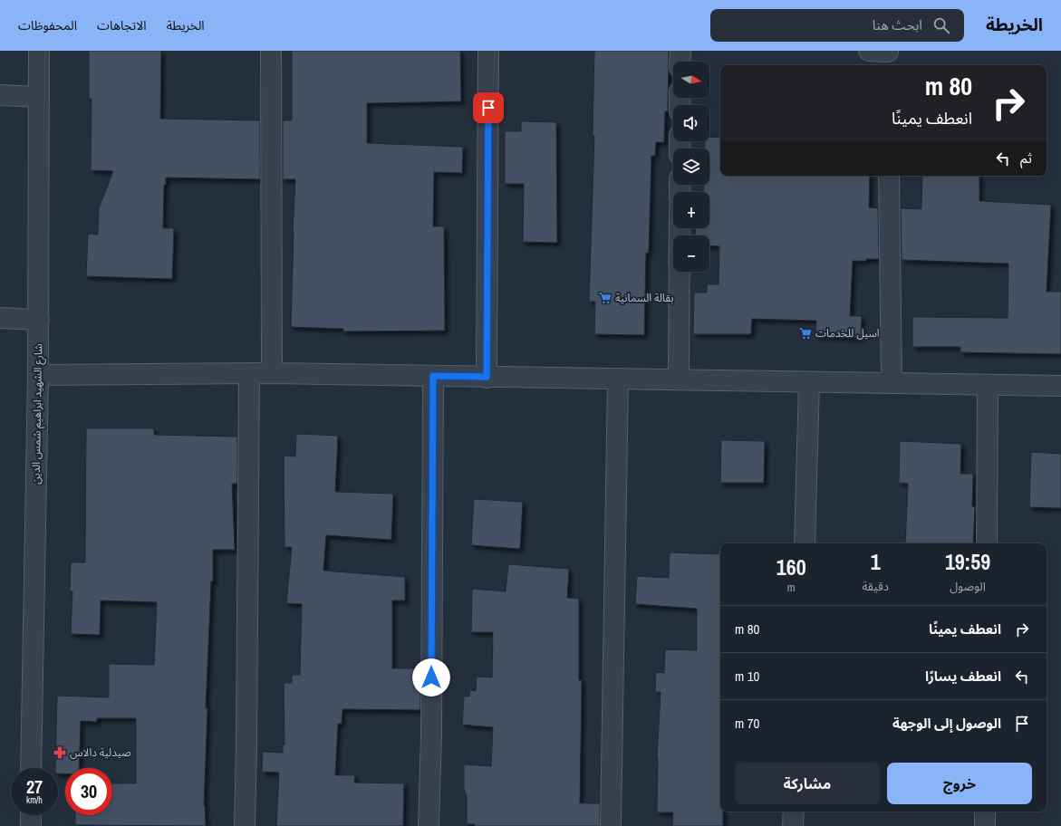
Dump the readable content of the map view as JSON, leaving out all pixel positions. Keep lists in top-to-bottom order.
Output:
{
  "streets": {
    "street": ["شارع الشهيد ابراهيم شمس الدين"]
  },
  "places": {
    "supermarket": ["بقالة السمانية", "اسيل للخدمات"],
    "pharmacy": ["صيدلية دالاس"]
  },
  "north": "right",
  "page": {
    "header": "الخريطة",
    "search": "ابحث هنا",
    "nav": ["الخريطة", "الاتجاهات", "المحفوظات"],
    "map_buttons": ["+", "−"],
    "turn": ["80 m", "انعطف يمينًا"],
    "then": "ثم",
    "eta": [
      "19:59",
      "الوصول",
      "1",
      "دقيقة",
      "160",
      "m"
    ],
    "list": [
      {
        "name": "انعطف يمينًا",
        "value": "80 m"
      },
      {
        "name": "انعطف يسارًا",
        "value": "10 m"
      },
      {
        "name": "الوصول إلى الوجهة",
        "value": "70 m"
      }
    ],
    "buttons": ["خروج", "مشاركة"],
    "speed": "27 km/h",
    "limit": "30"
  }
}
